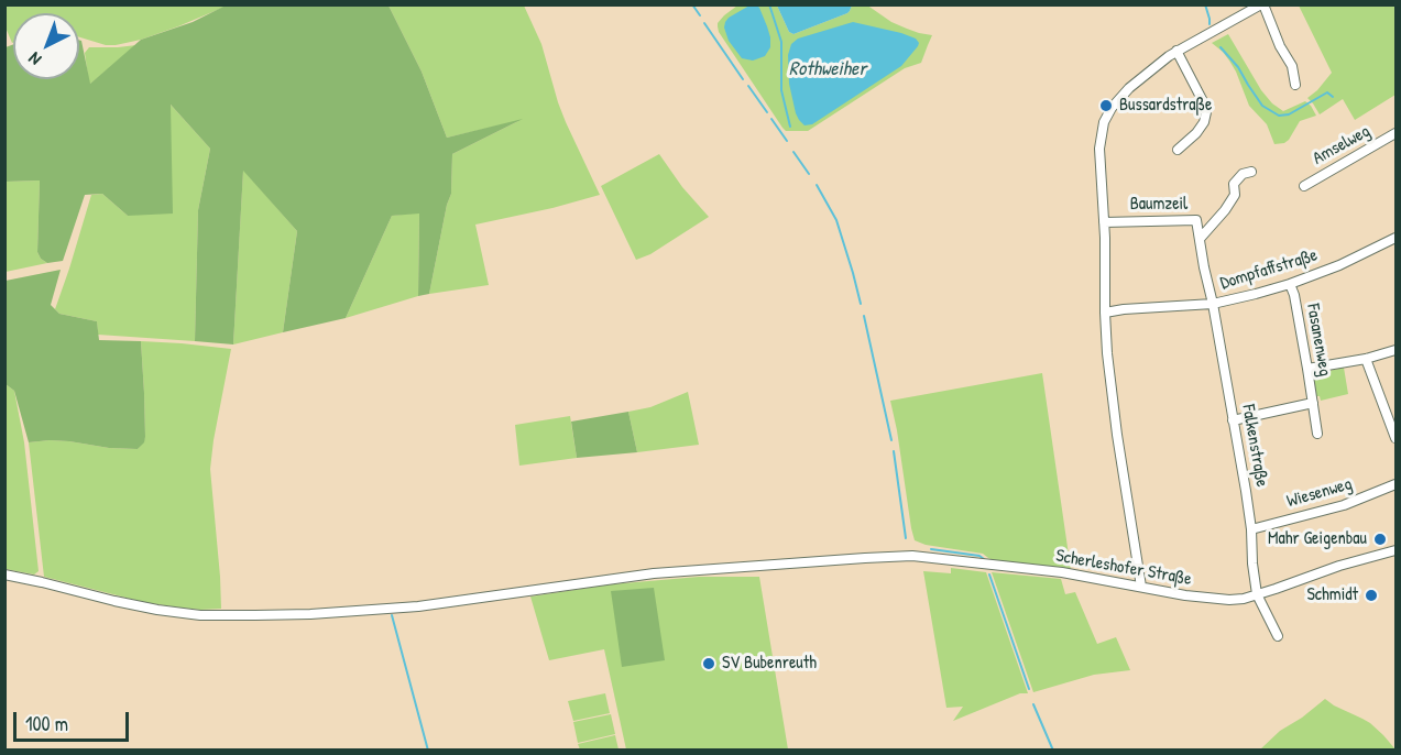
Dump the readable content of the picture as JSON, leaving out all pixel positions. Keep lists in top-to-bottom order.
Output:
{
  "streets": {
    "street": [
      "Amselweg",
      "Baumzeil",
      "Dompfaffstraße",
      "Fasanenweg",
      "Falkenstraße",
      "Wiesenweg",
      "Scherleshofer Straße"
    ]
  },
  "crossings": [
    ["Baumzeil", "Dompfaffstraße"],
    ["Baumzeil", "Falkenstraße"],
    ["Dompfaffstraße", "Fasanenweg"],
    ["Dompfaffstraße", "Falkenstraße"],
    ["Fasanenweg", "Falkenstraße"],
    ["Falkenstraße", "Wiesenweg"],
    ["Falkenstraße", "Scherleshofer Straße"]
  ],
  "water": ["Rothweiher"],
  "places": [
    "Bussardstraße",
    "Mahr Geigenbau",
    "Schmidt",
    "SV Bubenreuth"
  ],
  "scale_bar": "100 m",
  "north": "bottom left"
}
